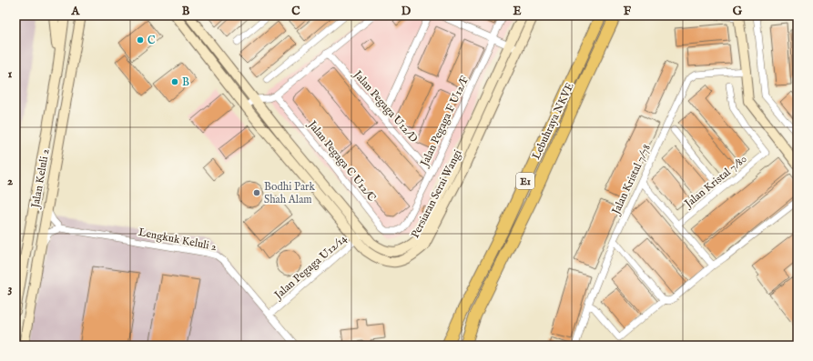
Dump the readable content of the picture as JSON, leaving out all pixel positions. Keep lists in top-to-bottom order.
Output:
{
  "streets": {
    "highway": ["Lebuhraya NKVE", "E1"],
    "street": [
      "Jalan Pegaga U12/D",
      "Jalan Pegaga F U12/F",
      "Jalan Pegaga C U12/C",
      "Jalan Keluli 2",
      "Jalan Kristal 7/78",
      "Jalan Kristal 7/80",
      "Persiaran Serai Wangi",
      "Lengkuk Keluli 2",
      "Jalan Pegaga U12/14"
    ]
  },
  "crossings": [
    ["Jalan Pegaga U12/D", "Jalan Pegaga F U12/F"],
    ["Jalan Pegaga F U12/F", "Jalan Pegaga C U12/C"],
    ["Persiaran Serai Wangi", "Jalan Pegaga U12/14"],
    ["Lengkuk Keluli 2", "Jalan Pegaga U12/14"]
  ],
  "places": ["C", "B", "Bodhi Park Shah Alam"],
  "grid": {
    "columns": [
      "A",
      "B",
      "C",
      "D",
      "E",
      "F",
      "G"
    ],
    "rows": ["1", "2", "3"]
  }
}
